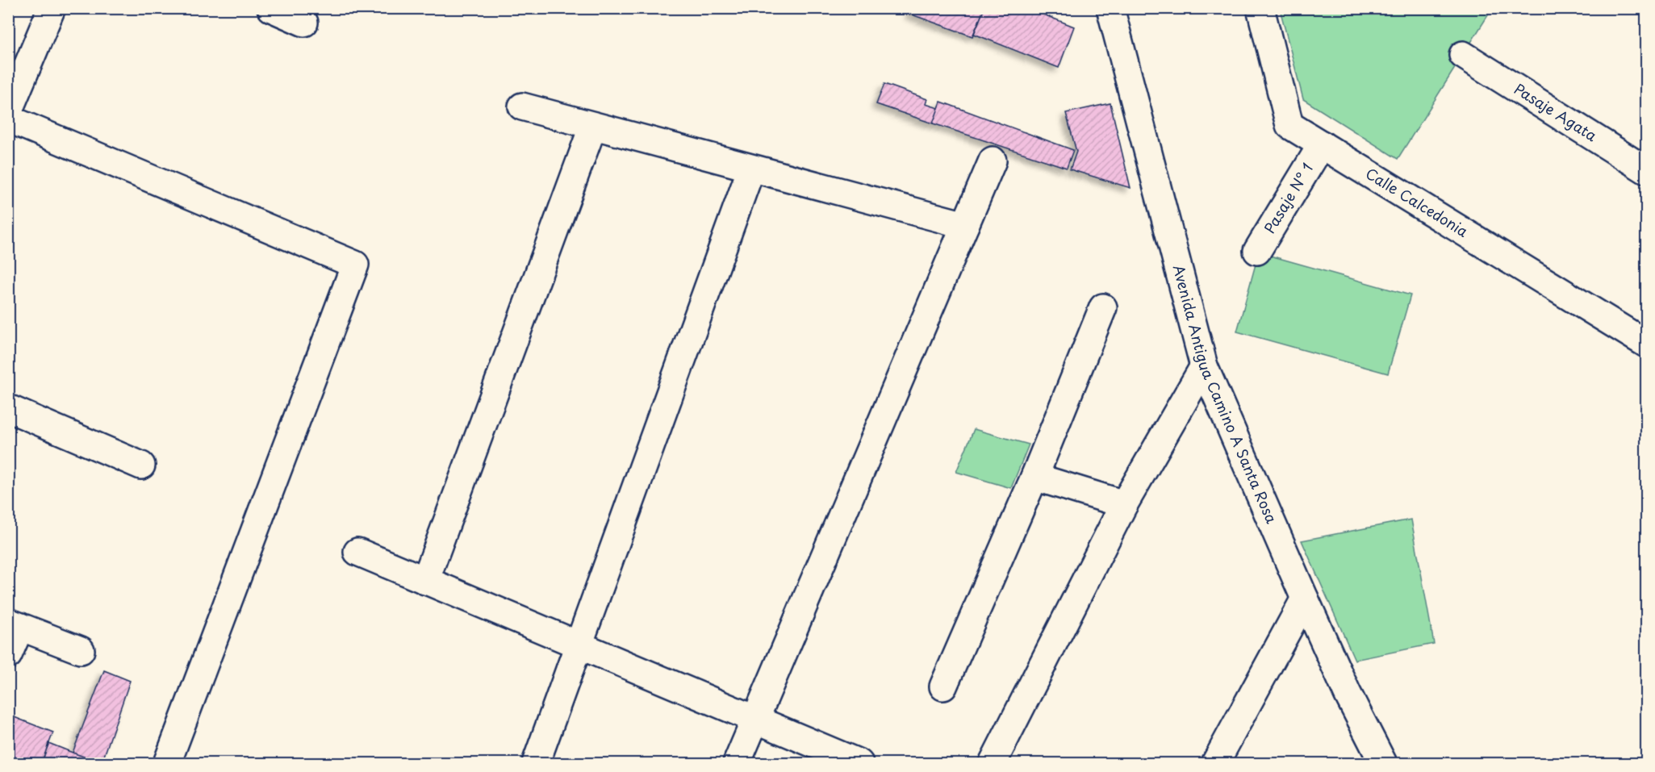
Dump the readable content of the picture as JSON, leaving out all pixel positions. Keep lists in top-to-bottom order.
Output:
{
  "streets": {
    "street": [
      "Pasaje Agata",
      "Pasaje N° 1",
      "Calle Calcedonia",
      "Avenida Antigua Camino A Santa Rosa"
    ]
  },
  "crossings": [
    ["Pasaje N° 1", "Calle Calcedonia"]
  ]
}
